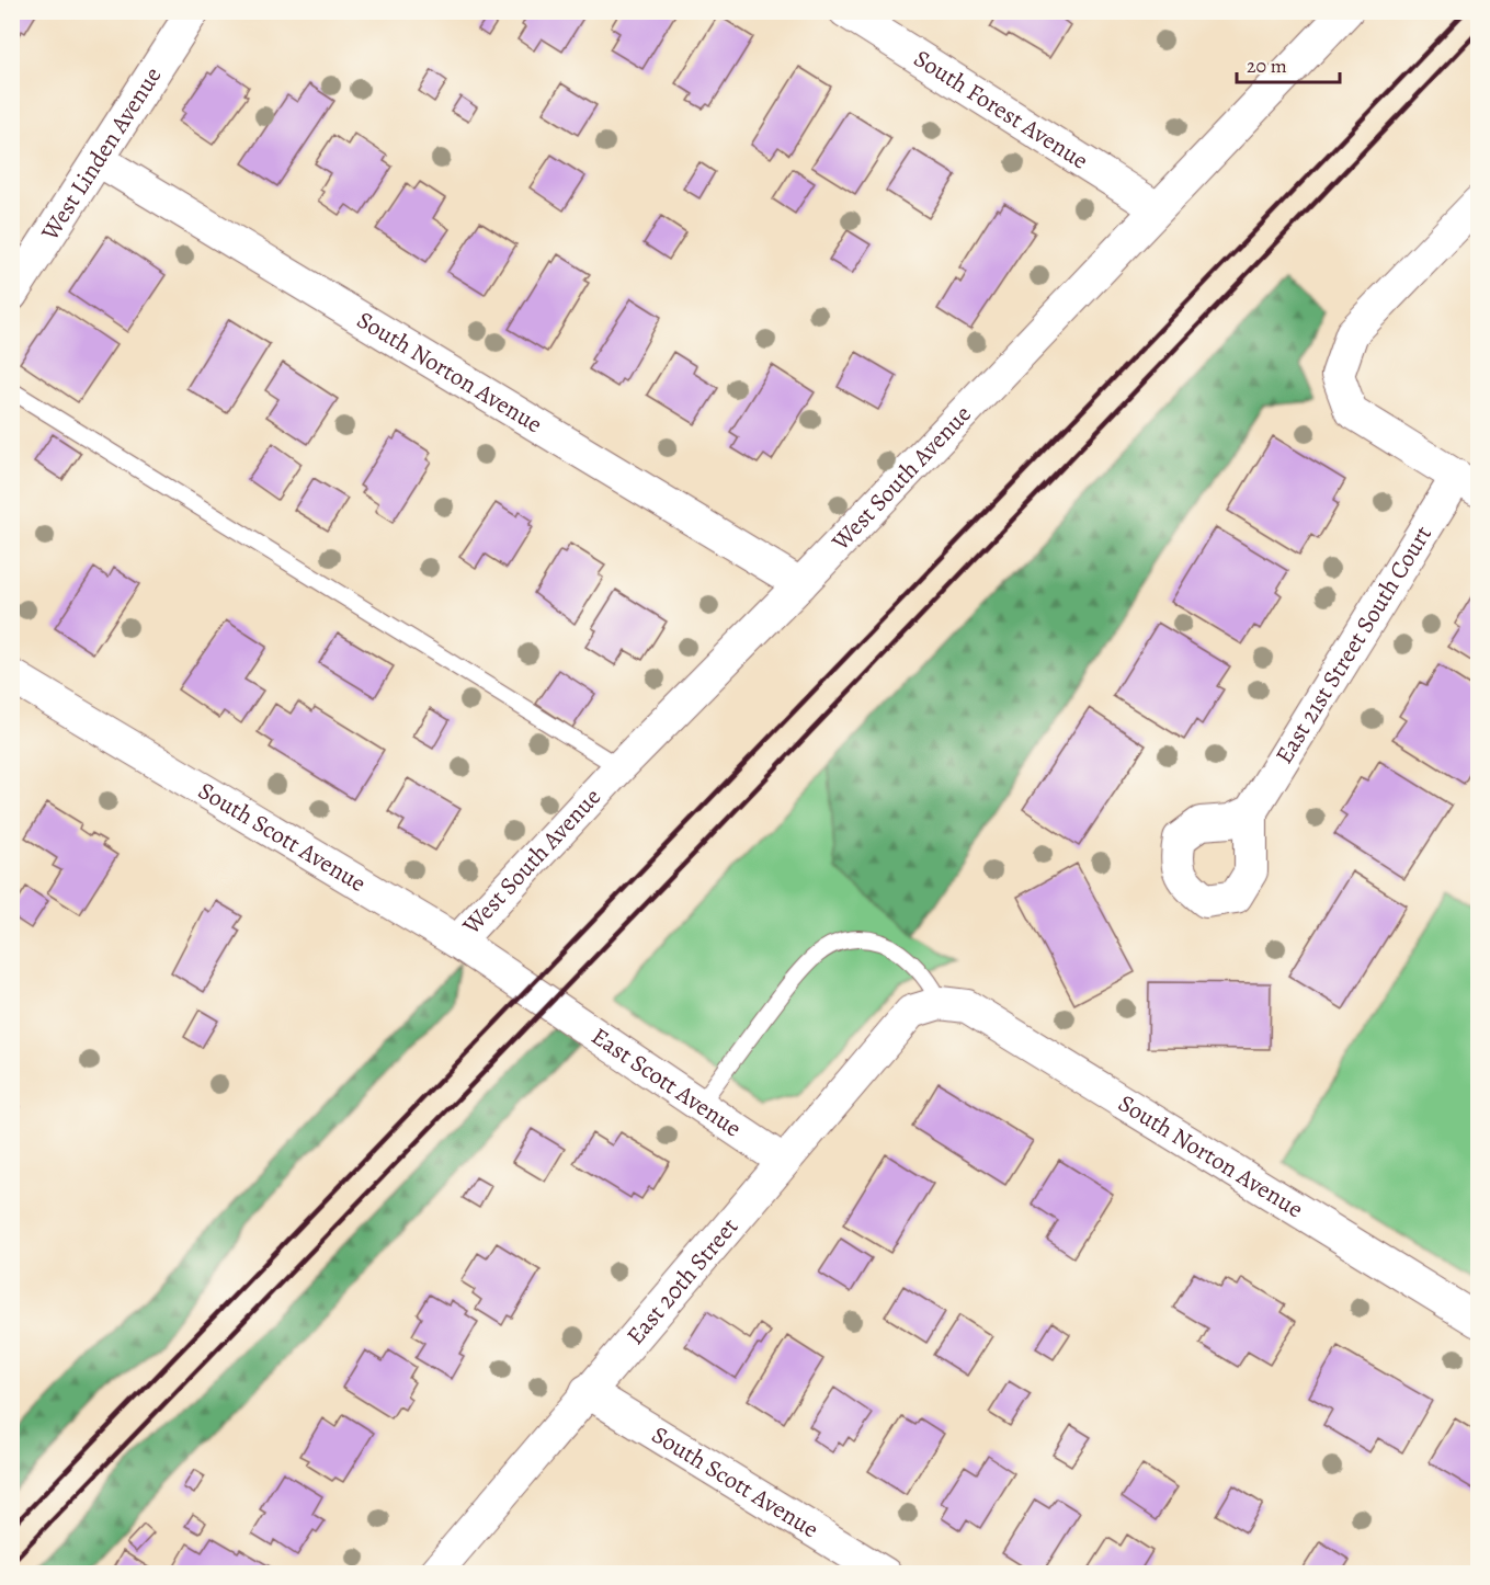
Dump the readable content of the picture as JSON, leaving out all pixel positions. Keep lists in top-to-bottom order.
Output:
{
  "streets": {
    "street": [
      "South Forest Avenue",
      "West Linden Avenue",
      "South Norton Avenue",
      "West South Avenue",
      "East 21st Street South Court",
      "South Scott Avenue",
      "East Scott Avenue",
      "East 20th Street"
    ]
  },
  "crossings": [
    ["South Forest Avenue", "West South Avenue"],
    ["West Linden Avenue", "South Norton Avenue"],
    ["South Norton Avenue", "West South Avenue"],
    ["South Norton Avenue", "East 20th Street"],
    ["West South Avenue", "South Scott Avenue"],
    ["South Scott Avenue", "East Scott Avenue"],
    ["South Scott Avenue", "East 20th Street"],
    ["East Scott Avenue", "East 20th Street"]
  ],
  "scale_bar": "20 m"
}
